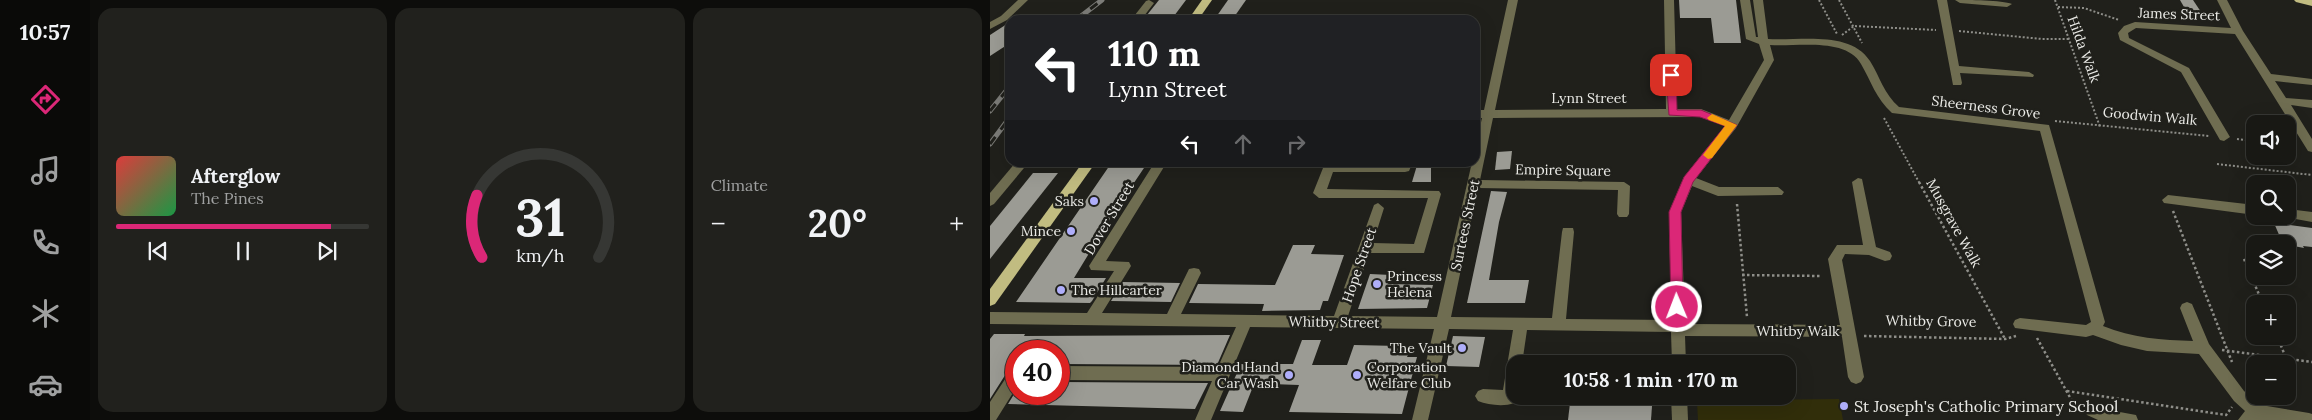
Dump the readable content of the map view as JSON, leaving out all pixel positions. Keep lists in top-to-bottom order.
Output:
{
  "streets": {
    "street": [
      "James Street",
      "Lynn Street",
      "Sheerness Grove",
      "Empire Square",
      "Dover Street",
      "Surtees Street",
      "Hope Street",
      "Whitby Street",
      "Whitby Walk"
    ],
    "path": [
      "Hilda Walk",
      "Goodwin Walk",
      "Musgrave Walk",
      "Whitby Grove"
    ]
  },
  "crossings": [
    ["James Street", "Hilda Walk"],
    ["James Street", "Goodwin Walk"],
    ["Hilda Walk", "Goodwin Walk"],
    ["Lynn Street", "Surtees Street"],
    ["Sheerness Grove", "Goodwin Walk"],
    ["Empire Square", "Surtees Street"],
    ["Dover Street", "Whitby Street"],
    ["Musgrave Walk", "Whitby Grove"],
    ["Surtees Street", "Whitby Street"],
    ["Hope Street", "Whitby Street"],
    ["Whitby Grove", "Whitby Walk"],
    ["Whitby Street", "Whitby Walk"]
  ],
  "places": [
    "Saks",
    "Mince",
    "Princess Helena",
    "The Hillcarter",
    "The Vault",
    "Diamond Hand Car Wash",
    "Corporation Welfare Club",
    "St Joseph's Catholic Primary School"
  ],
  "page": {
    "tabs": "10:57",
    "tile": "Climate",
    "turn": ["110 m", "Lynn Street"],
    "map_buttons": ["+", "−"],
    "song": ["Afterglow", "The Pines"],
    "heat": ["−", "20°", "+"],
    "limit": "40",
    "trip": "10:58 · 1 min · 170 m",
    "gauge": ["31", "km/h"]
  }
}
